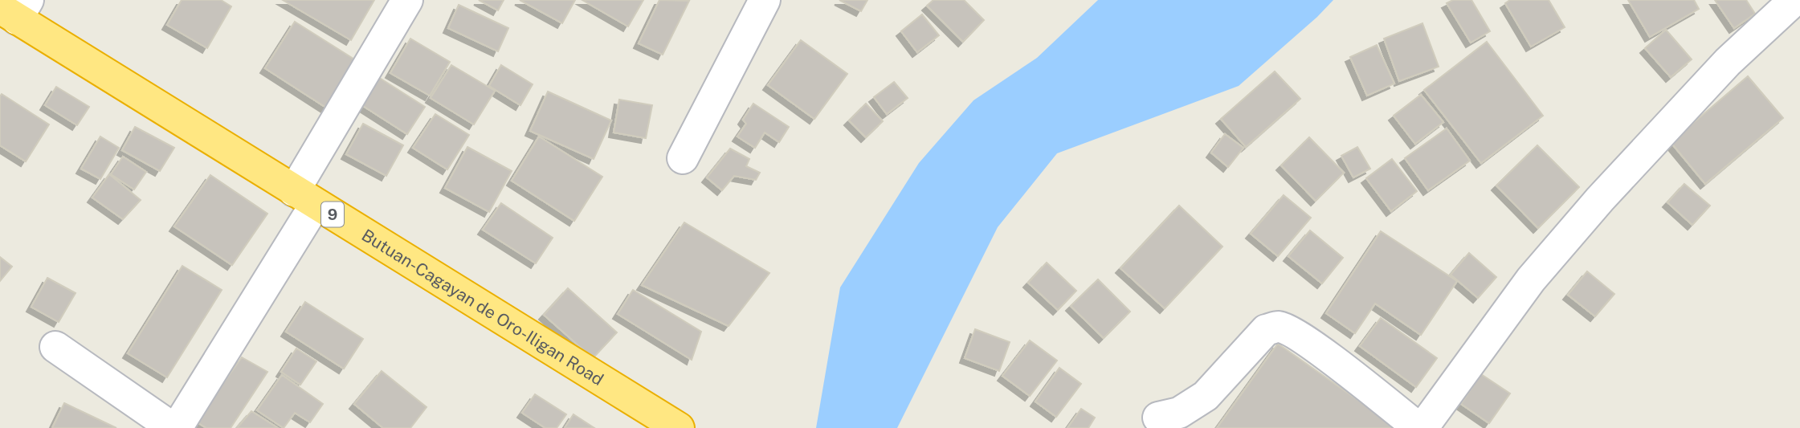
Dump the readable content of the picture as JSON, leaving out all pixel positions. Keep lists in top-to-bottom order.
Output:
{
  "streets": {
    "highway": ["9", "Butuan-Cagayan de Oro-Iligan Road"]
  }
}
